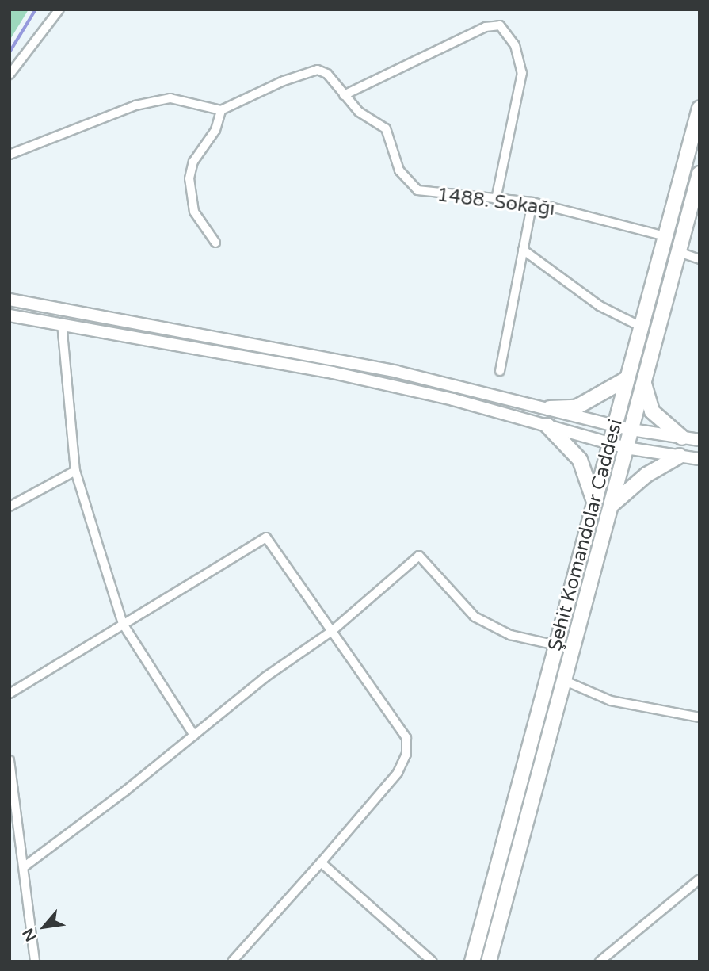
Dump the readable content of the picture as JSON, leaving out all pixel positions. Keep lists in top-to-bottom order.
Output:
{
  "streets": {
    "main road": ["Şehit Komandolar Caddesi"],
    "street": ["1488. Sokağı"]
  },
  "crossings": [
    ["1488. Sokağı", "Şehit Komandolar Caddesi"]
  ],
  "north": "bottom left"
}
